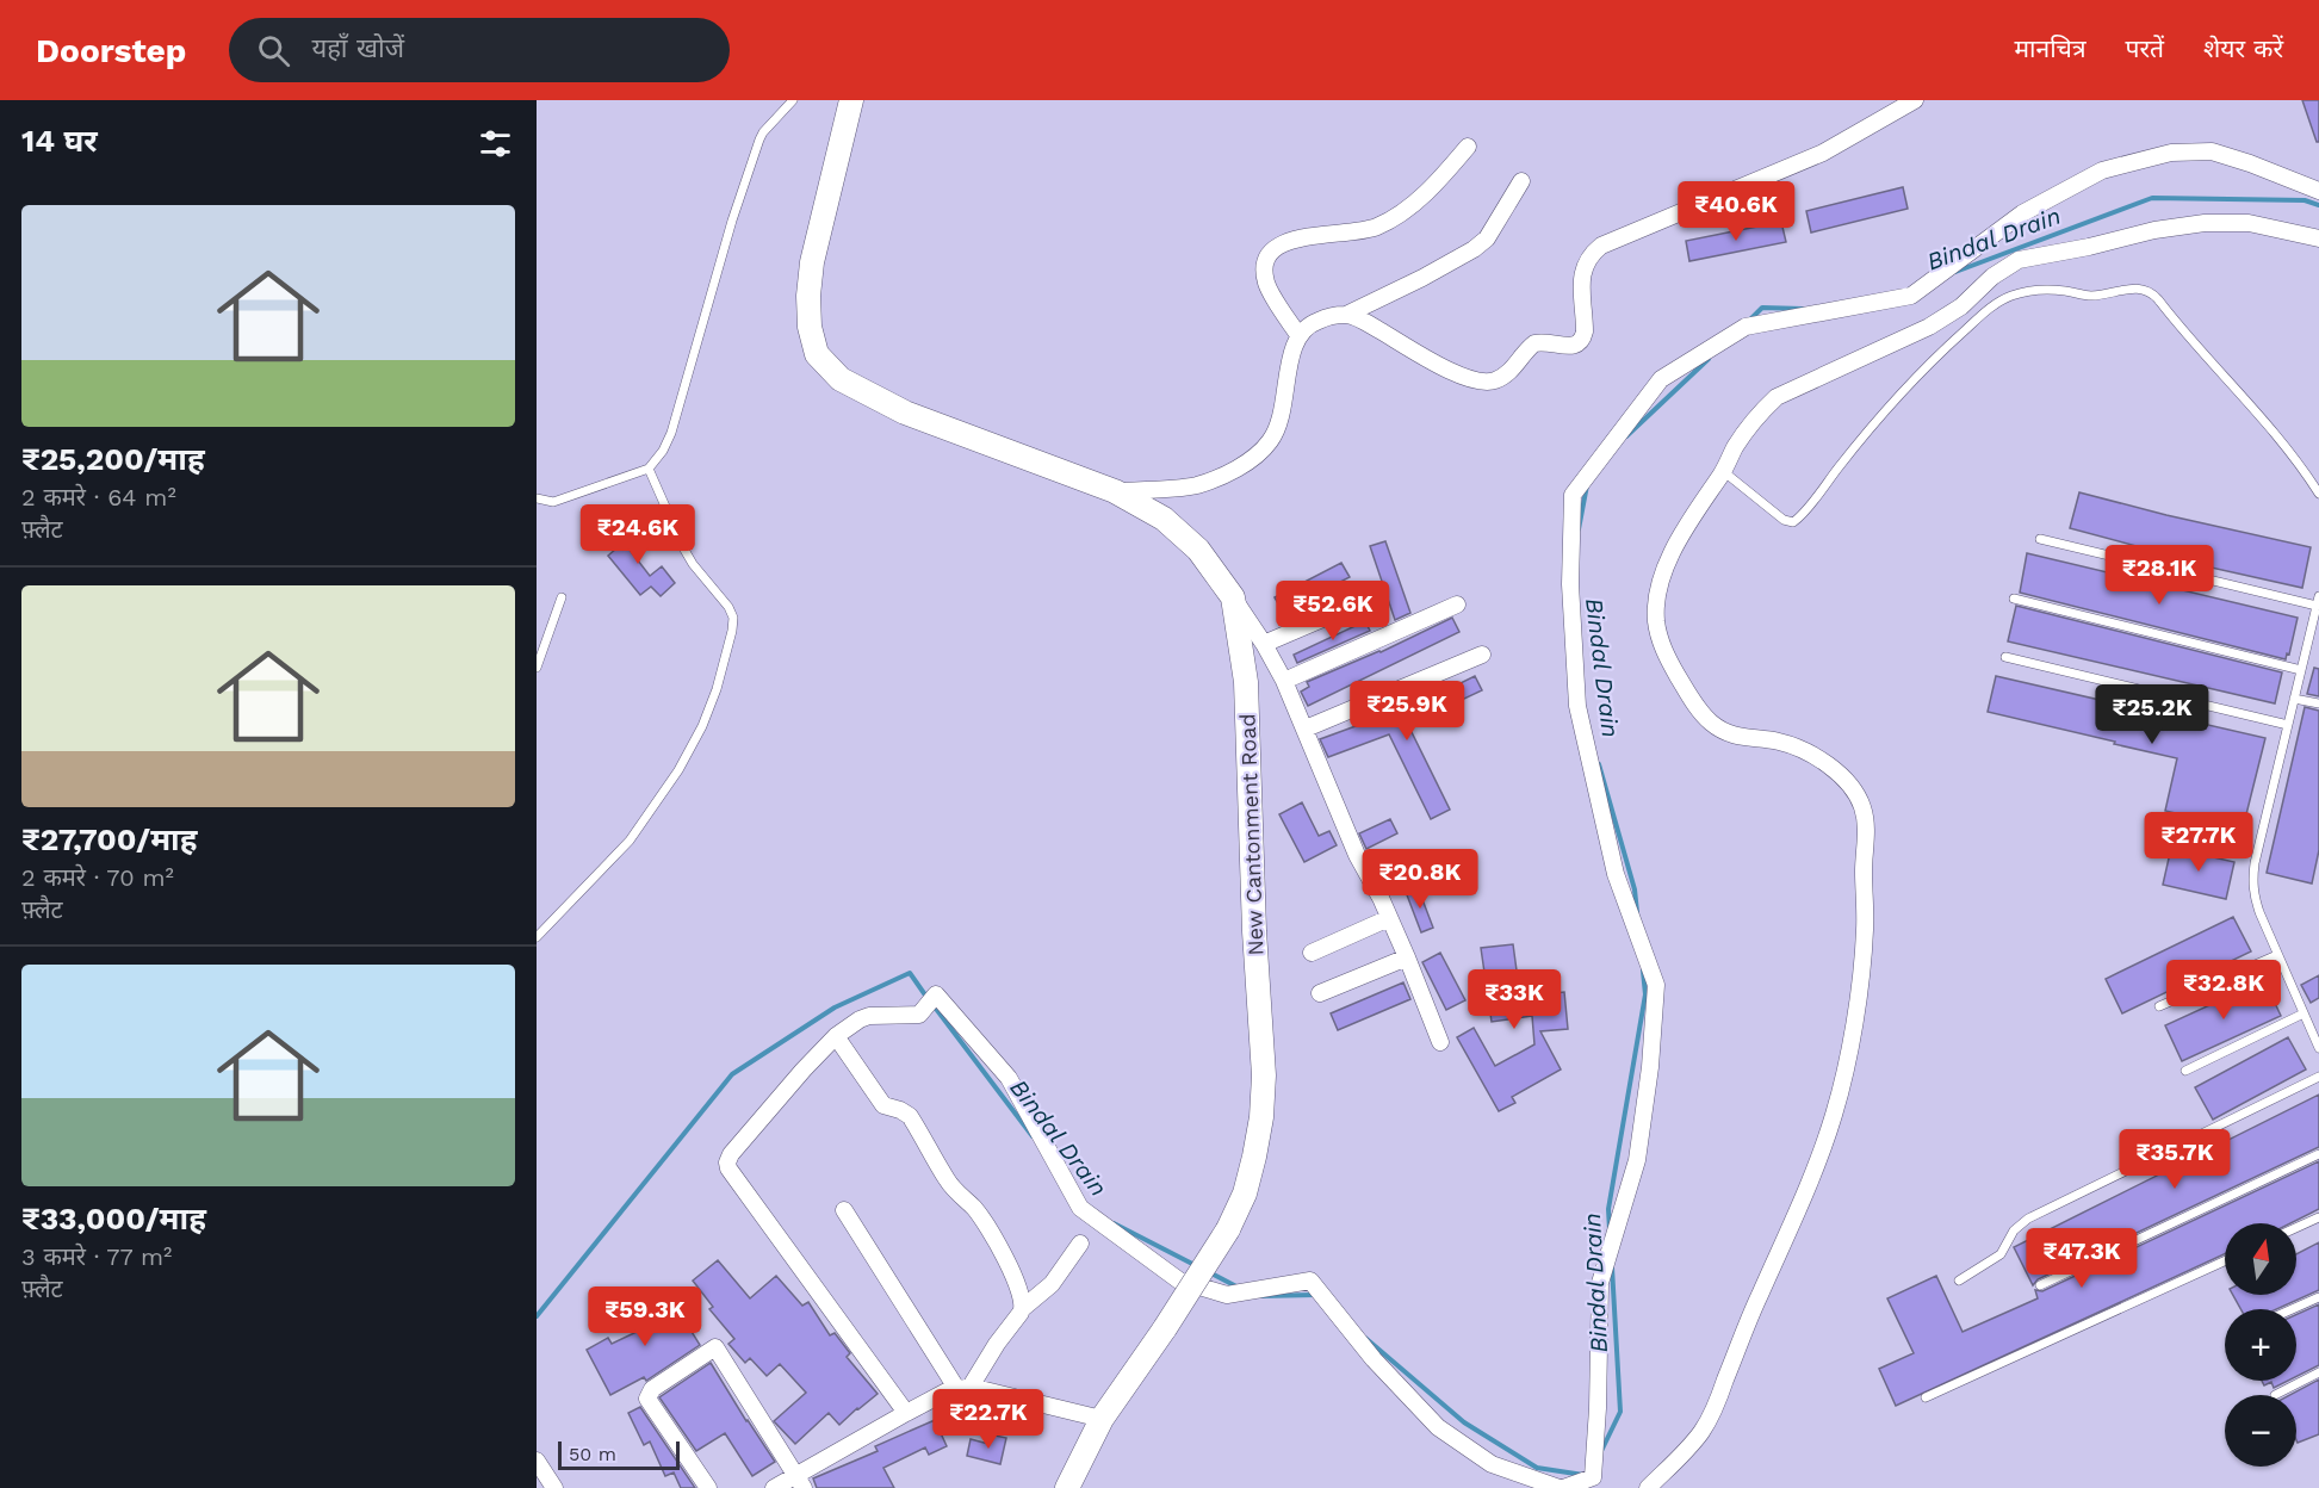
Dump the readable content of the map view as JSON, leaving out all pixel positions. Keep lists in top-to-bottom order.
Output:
{
  "streets": {
    "street": ["New Cantonment Road"]
  },
  "water": ["Bindal Drain"],
  "scale_bar": "50 m",
  "north": "top",
  "page": {
    "header": "Doorstep",
    "search": "यहाँ खोजें",
    "nav": ["मानचित्र", "परतें", "शेयर करें"],
    "heading": "14 घर",
    "price": [
      "₹40.6K",
      "₹24.6K",
      "₹28.1K",
      "₹52.6K",
      "₹25.9K",
      "₹25.2K",
      "₹27.7K",
      "₹20.8K",
      "₹32.8K",
      "₹33K",
      "₹35.7K",
      "₹47.3K",
      "₹59.3K",
      "₹22.7K"
    ],
    "list": [
      {
        "name": "₹25,200/माह",
        "note": "2 कमरे · 64 m² · फ़्लैट"
      },
      {
        "name": "₹27,700/माह",
        "note": "2 कमरे · 70 m² · फ़्लैट"
      },
      {
        "name": "₹33,000/माह",
        "note": "3 कमरे · 77 m² · फ़्लैट"
      }
    ],
    "map_buttons": ["+", "−"],
    "scale": "50 m"
  }
}
